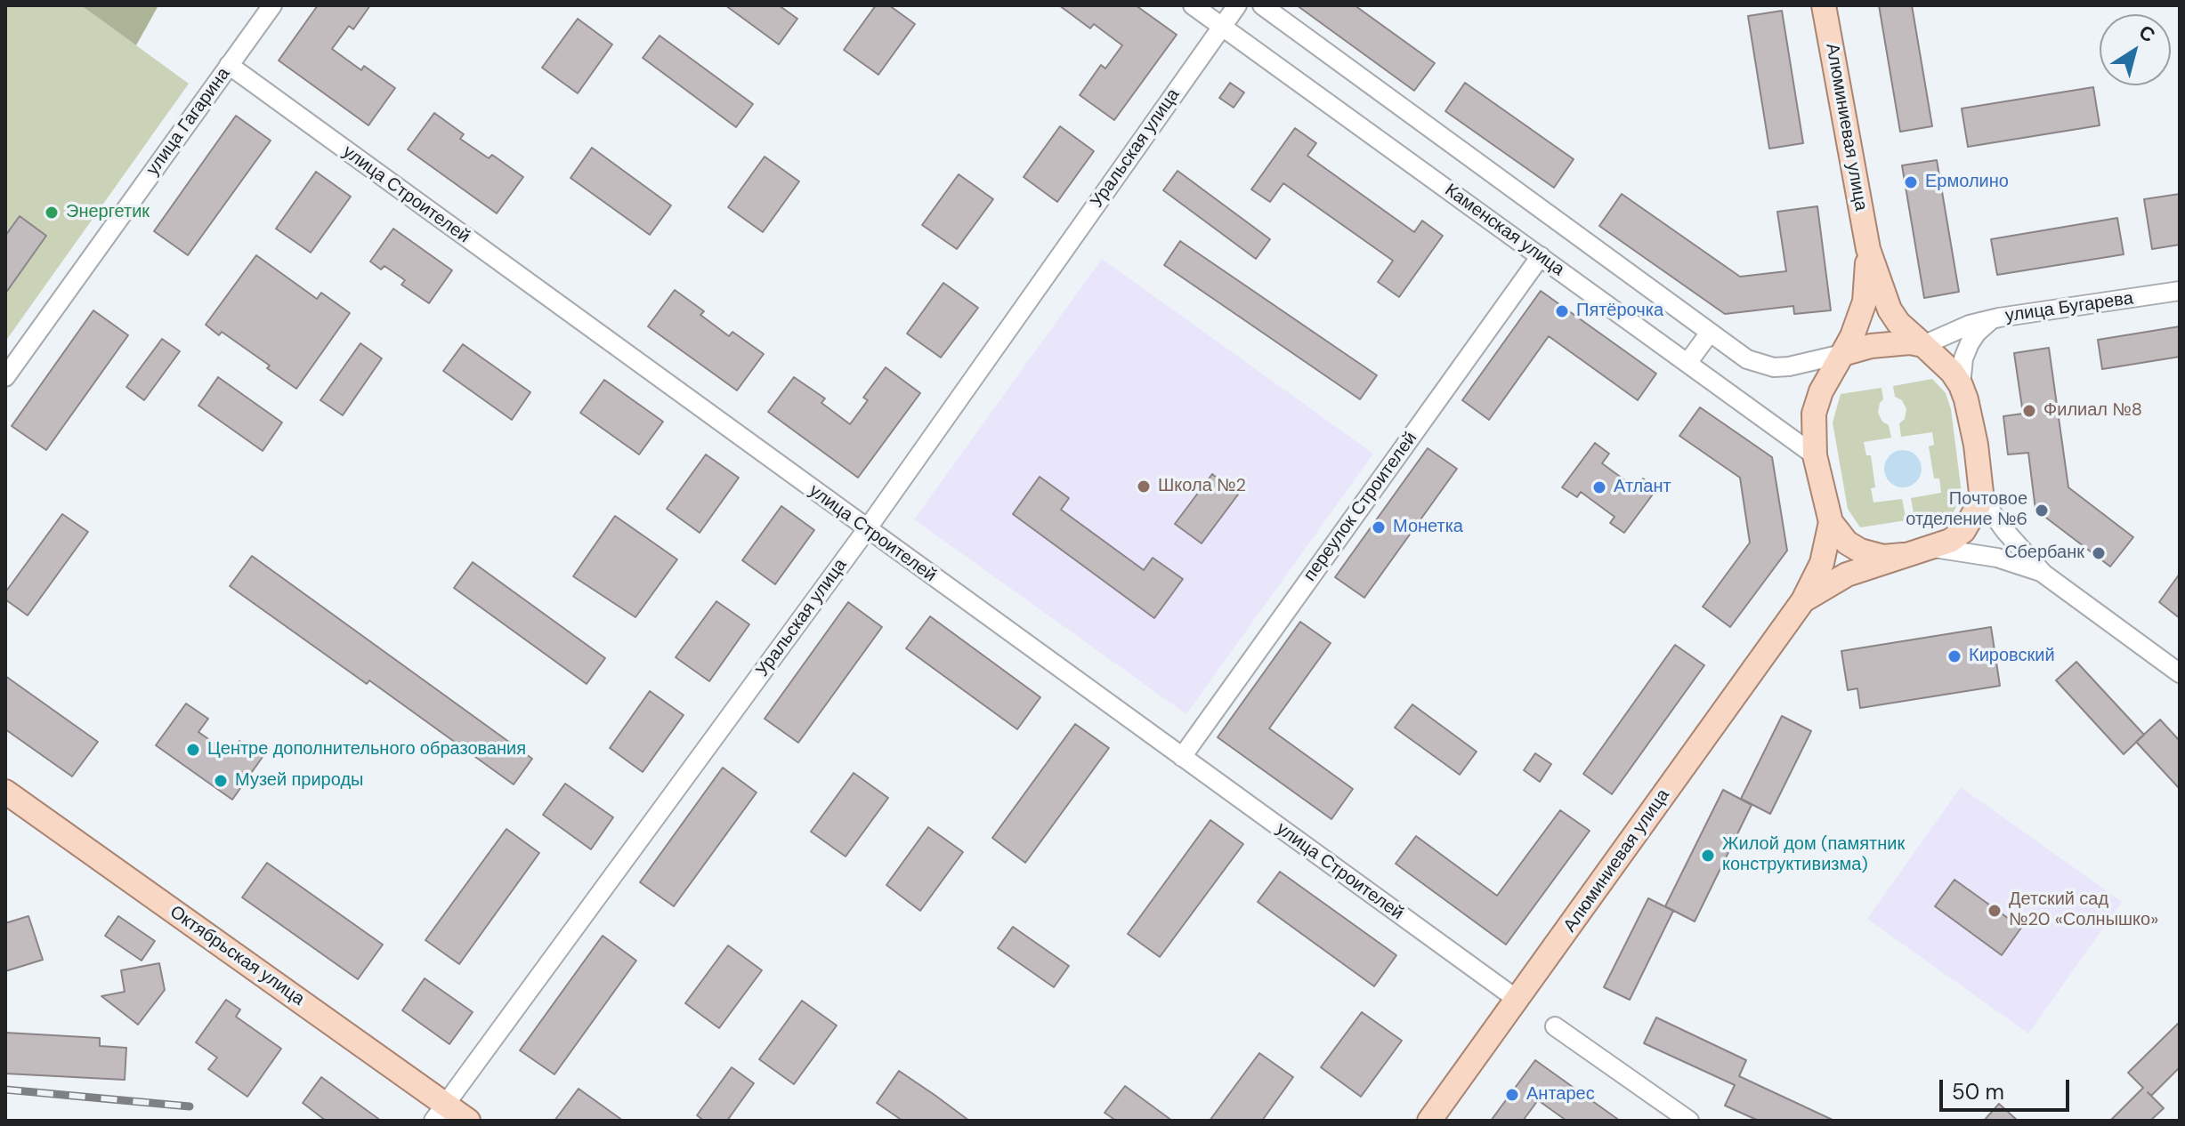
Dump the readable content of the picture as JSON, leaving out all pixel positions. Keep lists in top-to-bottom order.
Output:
{
  "streets": {
    "main road": ["Алюминиевая улица", "Октябрьская улица"],
    "street": [
      "улица Гагарина",
      "Уральская улица",
      "улица Строителей",
      "Каменская улица",
      "улица Бугарева",
      "переулок Строителей"
    ]
  },
  "crossings": [
    ["улица Гагарина", "улица Строителей"],
    ["Алюминиевая улица", "улица Строителей"],
    ["Уральская улица", "улица Строителей"],
    ["Уральская улица", "Каменская улица"],
    ["Уральская улица", "Октябрьская улица"],
    ["улица Строителей", "переулок Строителей"],
    ["Каменская улица", "улица Бугарева"],
    ["Каменская улица", "переулок Строителей"]
  ],
  "places": [
    "Ермолино",
    "Энергетик",
    "Пятёрочка",
    "Филиал №8",
    "Школа №2",
    "Атлант",
    "Почтовое отделение №6",
    "Монетка",
    "Сбербанк",
    "Кировский",
    "Центре дополнительного образования",
    "Музей природы",
    "Жилой дом (памятник конструктивизма)",
    "Детский сад №20 «Солнышко»",
    "Антарес"
  ],
  "scale_bar": "50 m",
  "north": "top right"
}
